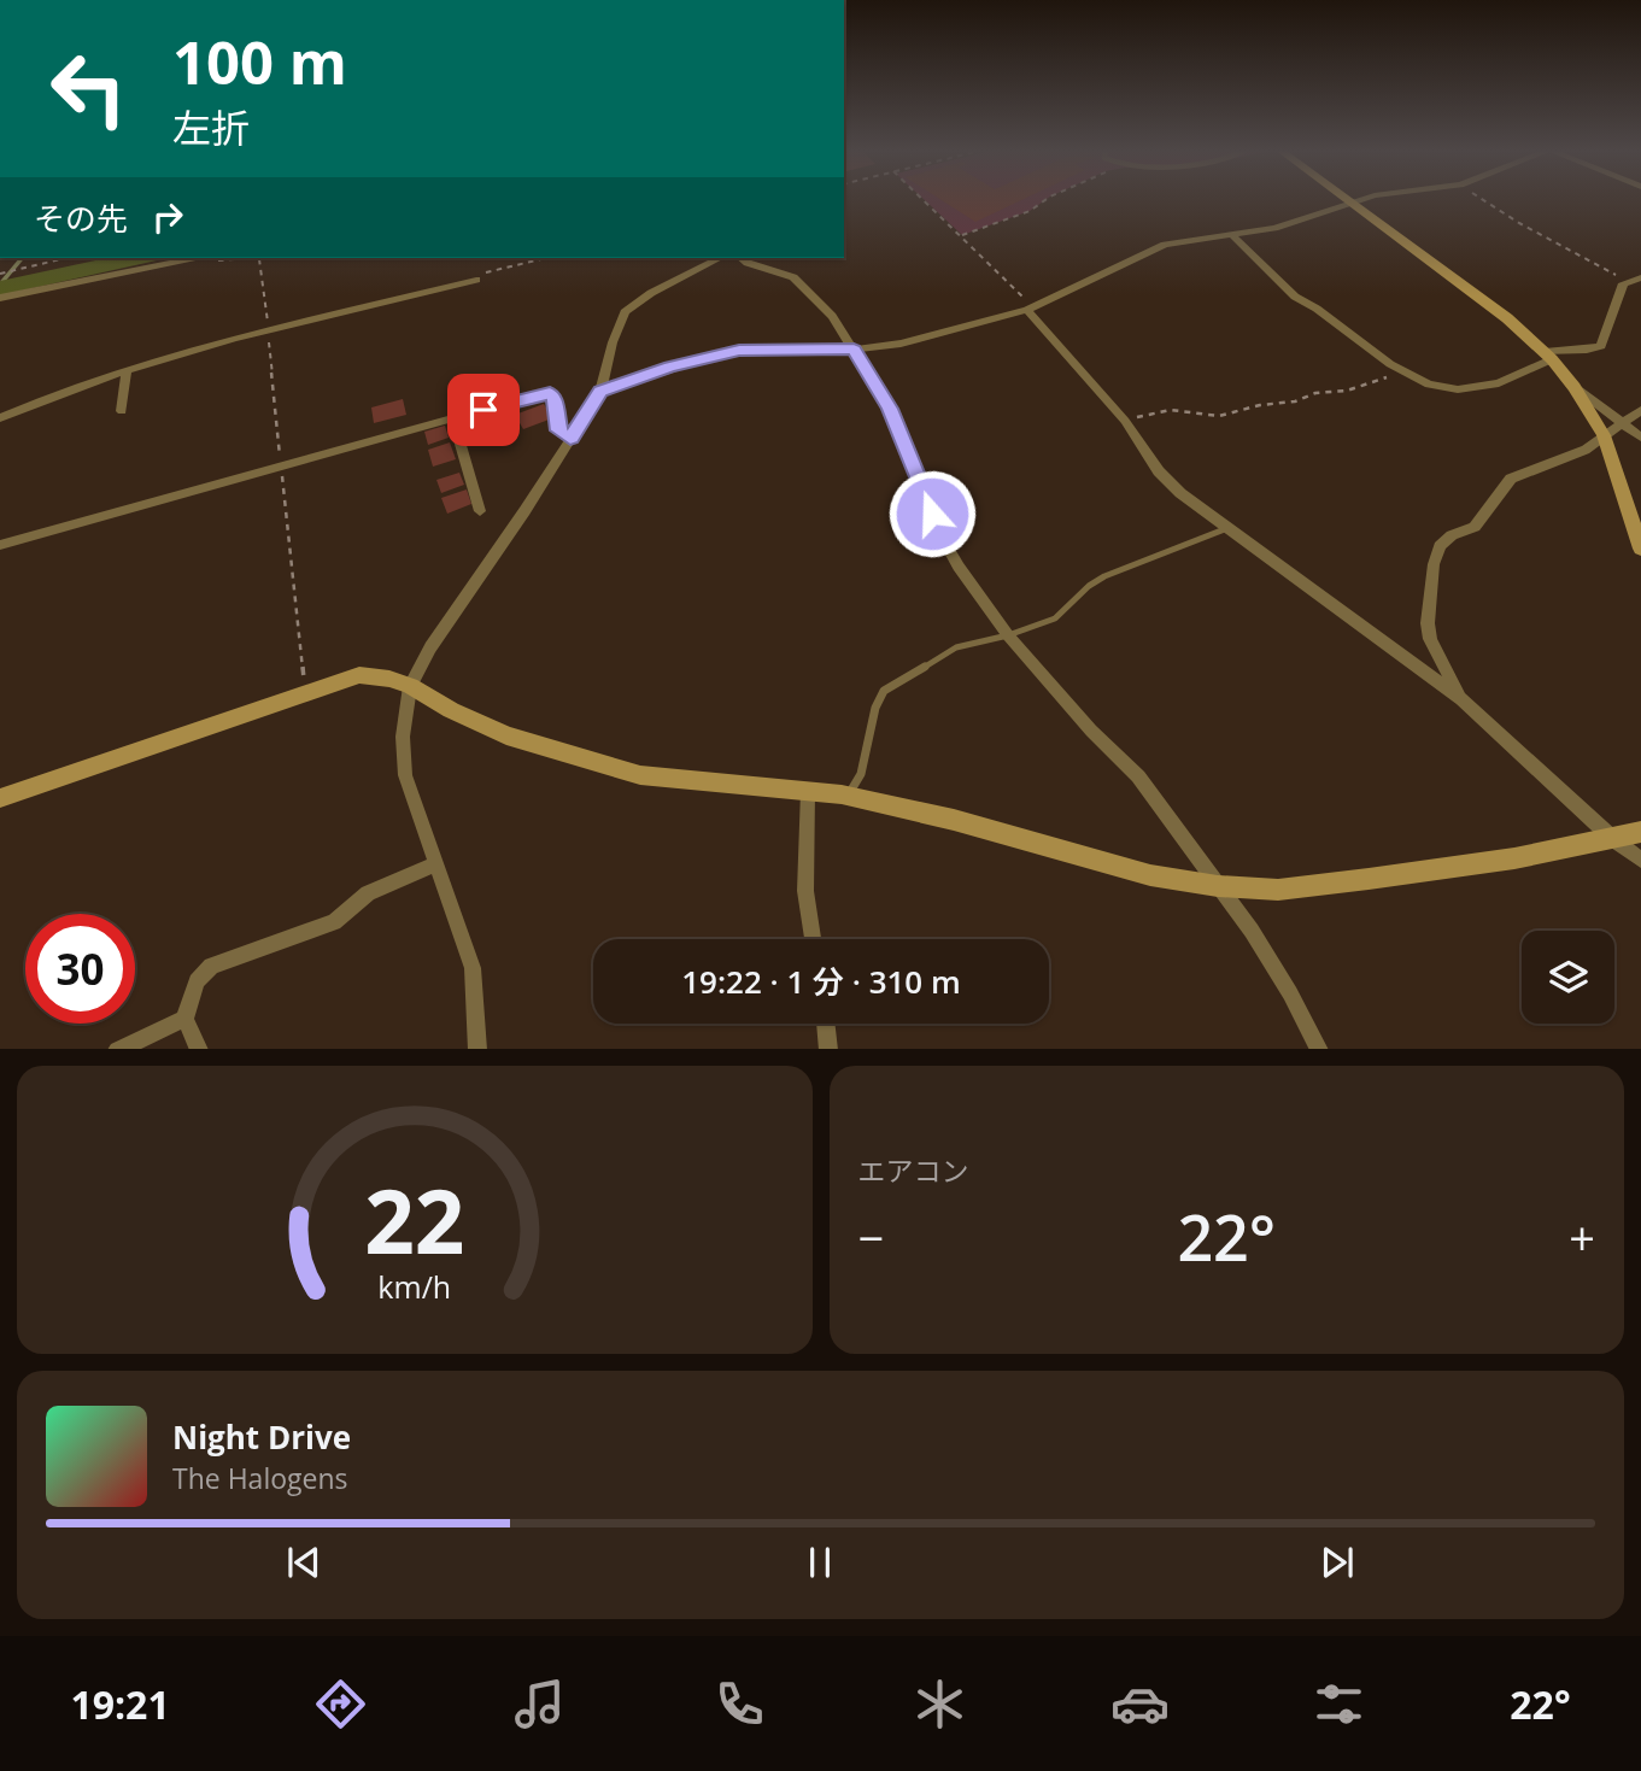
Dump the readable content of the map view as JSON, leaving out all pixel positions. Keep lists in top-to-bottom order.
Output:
{
  "page": {
    "turn": ["100 m", "左折"],
    "then": "その先",
    "limit": "30",
    "trip": "19:22 · 1 分 · 310 m",
    "tile": "エアコン",
    "heat": ["−", "22°", "+"],
    "song": ["Night Drive", "The Halogens"],
    "tabs": ["19:21", "22°"],
    "gauge": ["22", "km/h"]
  }
}
